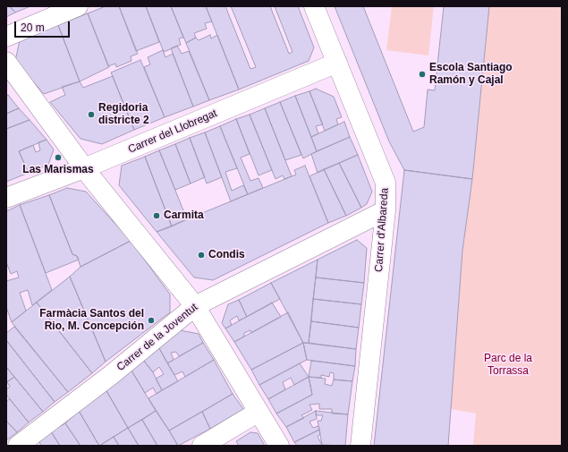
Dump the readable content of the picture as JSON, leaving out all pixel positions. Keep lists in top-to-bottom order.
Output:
{
  "streets": {
    "street": ["Carrer del Llobregat", "Carrer d'Albareda", "Carrer de la Joventut"]
  },
  "crossings": [
    ["Carrer del Llobregat", "Carrer d'Albareda"],
    ["Carrer d'Albareda", "Carrer de la Joventut"]
  ],
  "parks": ["Parc de la Torrassa"],
  "places": [
    "Escola Santiago Ramón y Cajal",
    "Regidoria districte 2",
    "Las Marismas",
    "Carmita",
    "Condis",
    "Farmàcia Santos del Rio, M. Concepción"
  ],
  "scale_bar": "20 m"
}
